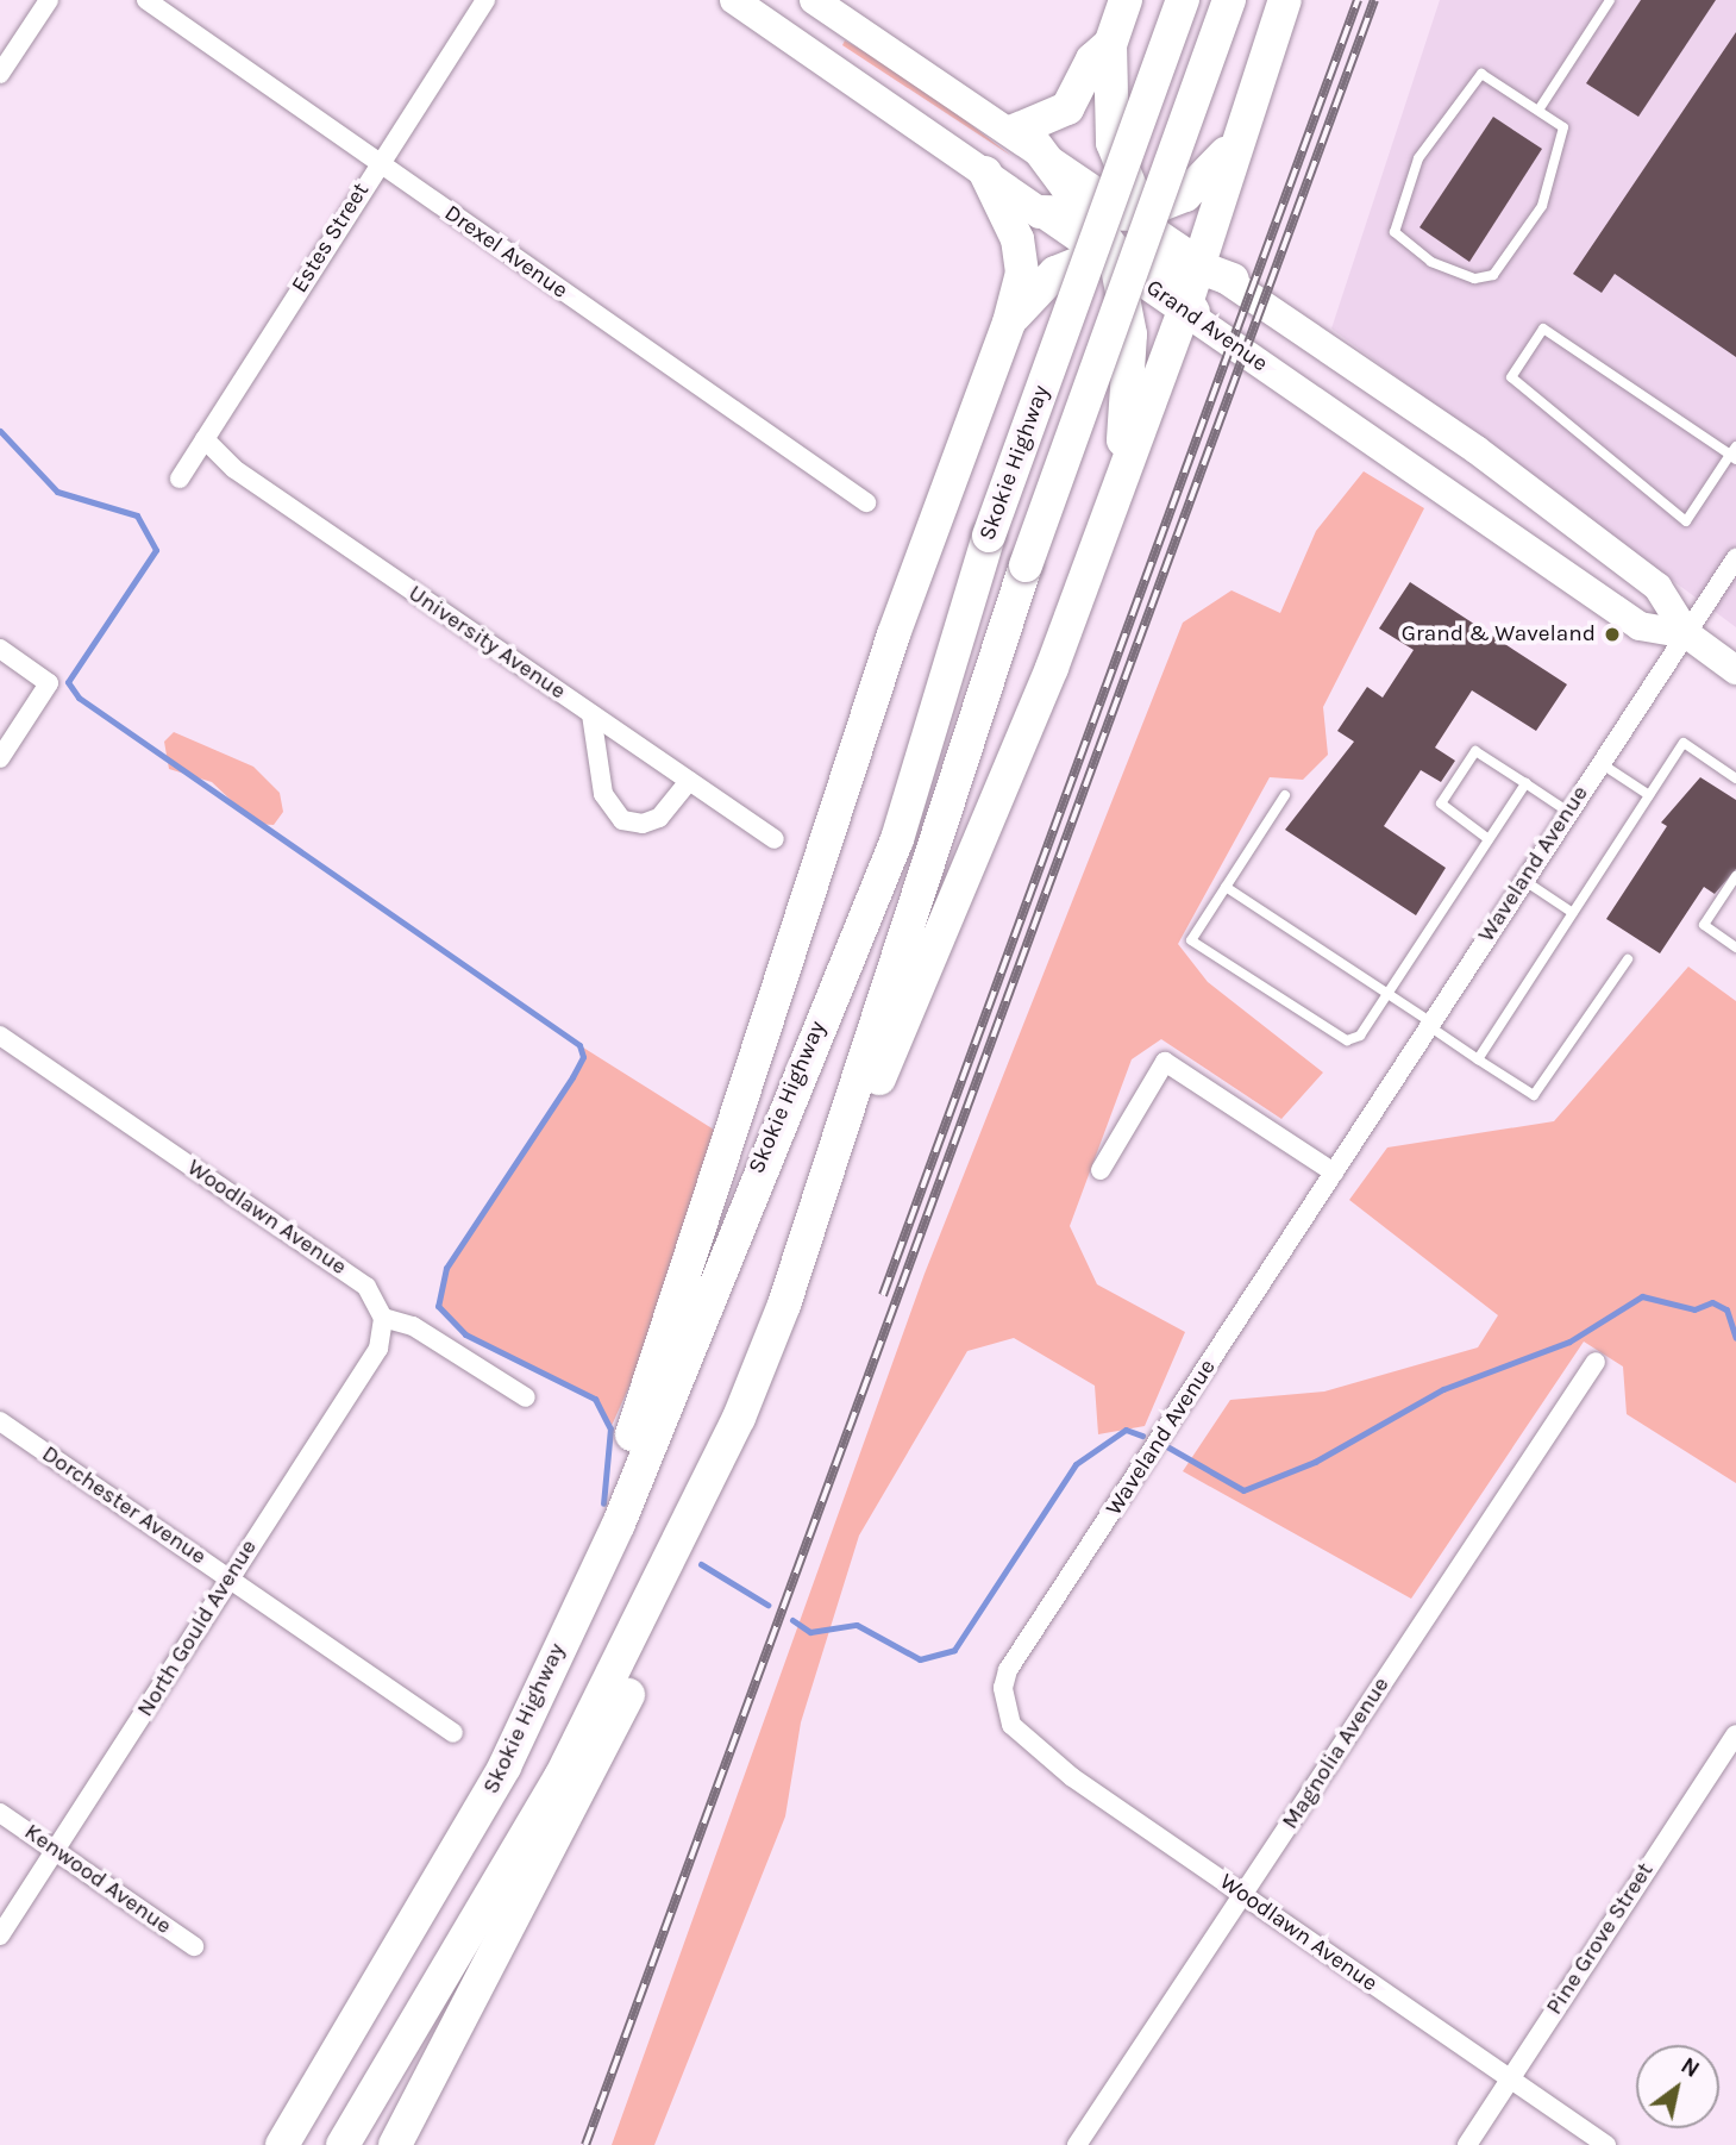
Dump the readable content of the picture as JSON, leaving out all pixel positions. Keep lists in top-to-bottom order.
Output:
{
  "streets": {
    "highway": ["Skokie Highway"],
    "main road": ["Grand Avenue"],
    "street": [
      "Estes Street",
      "Drexel Avenue",
      "University Avenue",
      "Waveland Avenue",
      "Woodlawn Avenue",
      "Dorchester Avenue",
      "North Gould Avenue",
      "Magnolia Avenue",
      "Kenwood Avenue",
      "Pine Grove Street"
    ]
  },
  "crossings": [
    ["Estes Street", "Drexel Avenue"],
    ["Estes Street", "University Avenue"],
    ["Grand Avenue", "Waveland Avenue"],
    ["Waveland Avenue", "Woodlawn Avenue"],
    ["Woodlawn Avenue", "North Gould Avenue"],
    ["Woodlawn Avenue", "Magnolia Avenue"],
    ["Woodlawn Avenue", "Pine Grove Street"],
    ["Dorchester Avenue", "North Gould Avenue"],
    ["North Gould Avenue", "Kenwood Avenue"]
  ],
  "places": ["Grand & Waveland"],
  "north": "top right"
}
